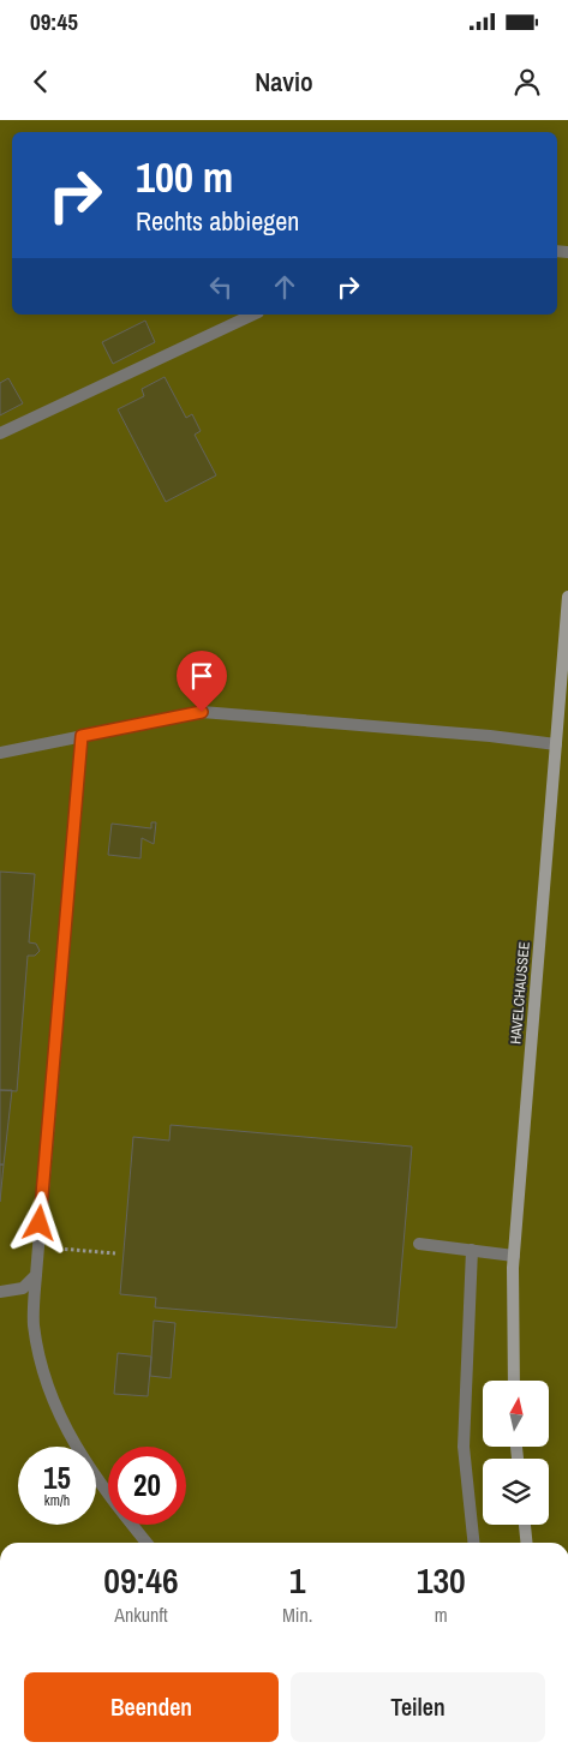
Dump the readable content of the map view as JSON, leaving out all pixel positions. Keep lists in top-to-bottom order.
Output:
{
  "streets": {
    "street": ["HAVELCHAUSSEE"]
  },
  "north": "top",
  "page": {
    "status": "09:45",
    "header": "Navio",
    "turn": ["100 m", "Rechts abbiegen"],
    "speed": "15 km/h",
    "limit": "20",
    "eta": [
      "09:46",
      "Ankunft",
      "1",
      "Min.",
      "130",
      "m"
    ],
    "buttons": ["Beenden", "Teilen"]
  }
}
